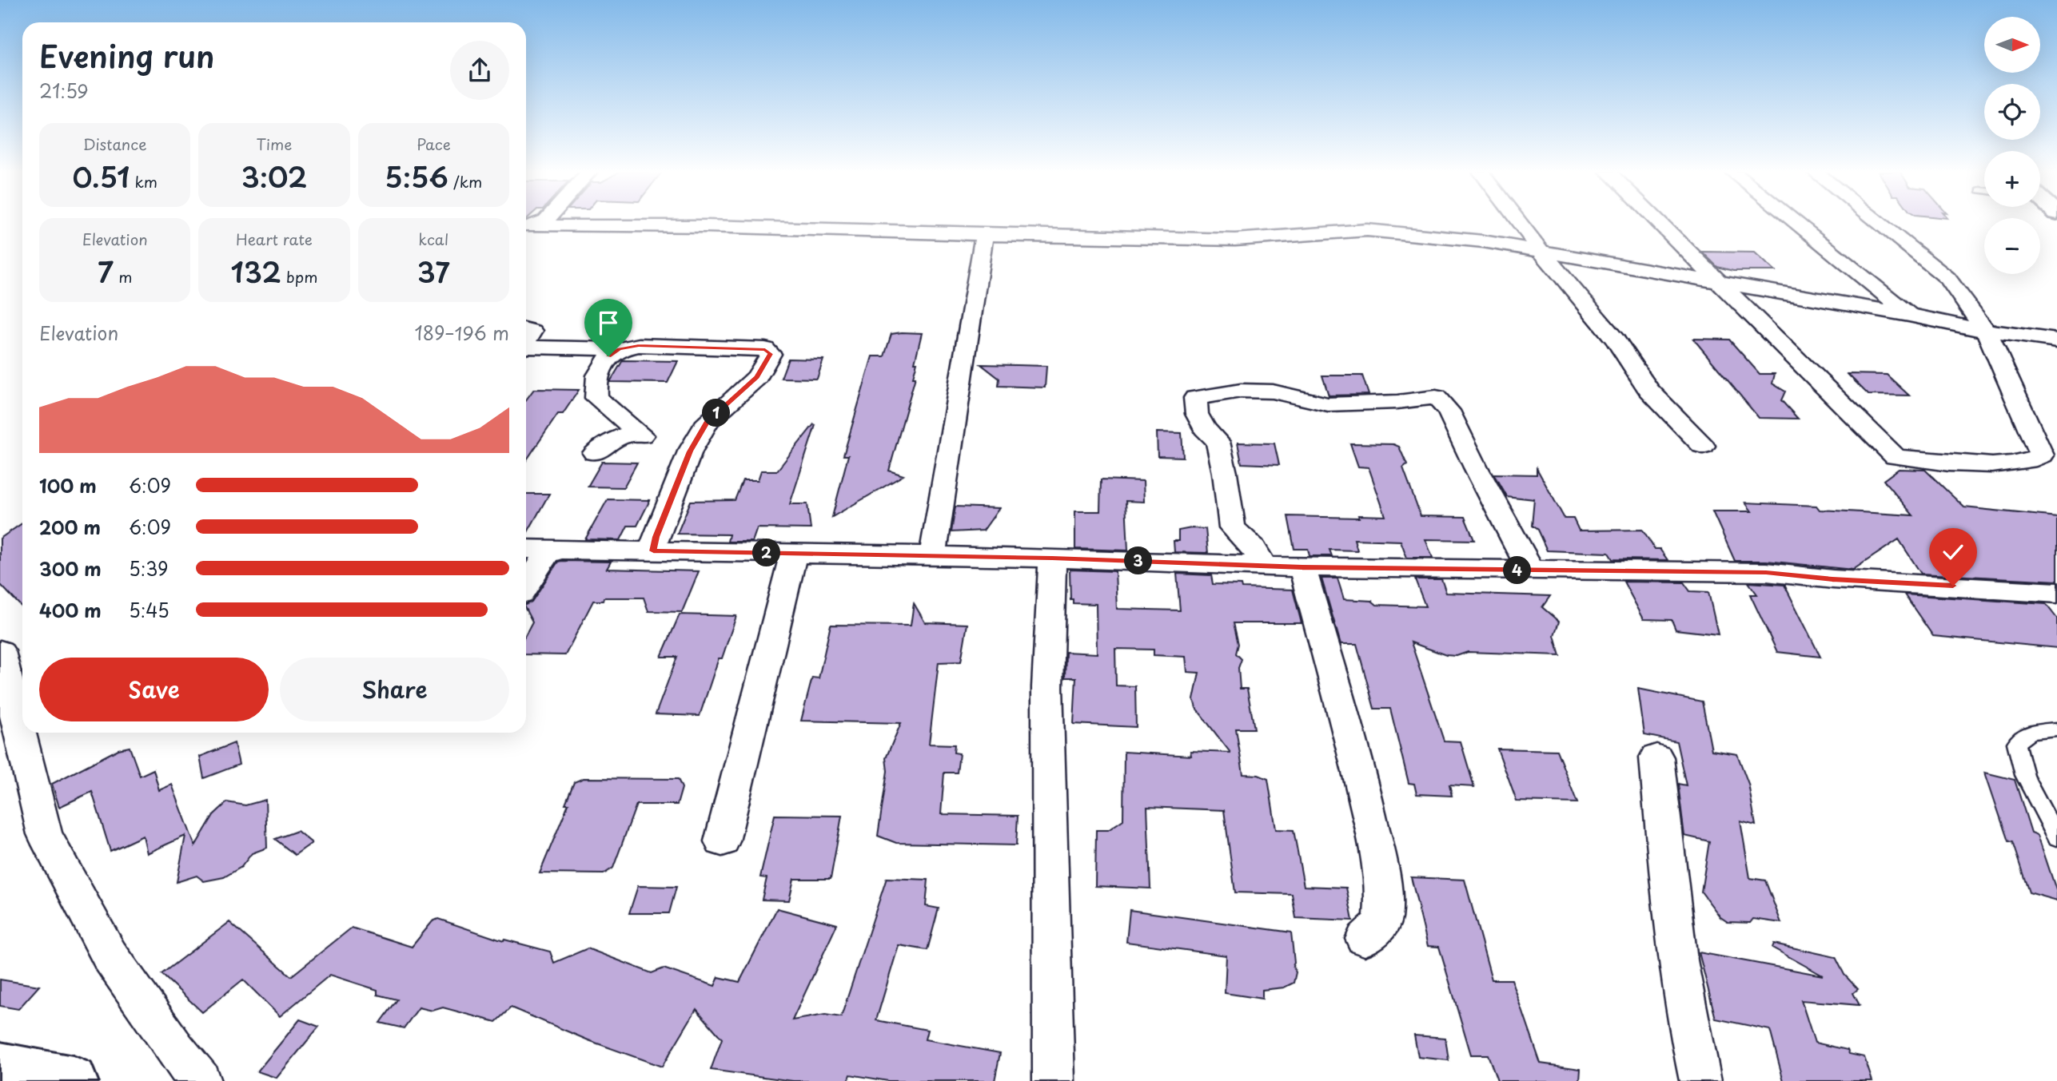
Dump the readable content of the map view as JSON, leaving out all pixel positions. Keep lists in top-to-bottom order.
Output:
{
  "north": "right",
  "page": {
    "map_buttons": ["+", "−"],
    "heading": ["Evening run", "21:59"],
    "stats": [
      ["Distance", "0.51 km"],
      ["Time", "3:02"],
      ["Pace", "5:56 /km"],
      ["Elevation", "7 m"],
      ["Heart rate", "132 bpm"],
      ["kcal", "37"]
    ],
    "chart": ["Elevation", "189–196 m"],
    "pins": [
      "1",
      "2",
      "3",
      "4"
    ],
    "list": [
      {
        "name": "100 m",
        "note": "6:09"
      },
      {
        "name": "200 m",
        "note": "6:09"
      },
      {
        "name": "300 m",
        "note": "5:39"
      },
      {
        "name": "400 m",
        "note": "5:45"
      }
    ],
    "buttons": ["Save", "Share"]
  }
}
